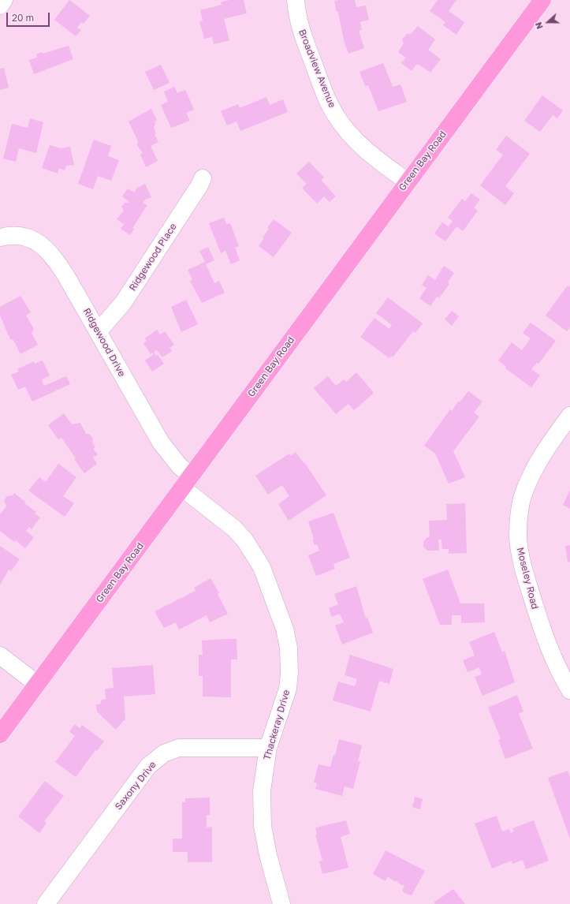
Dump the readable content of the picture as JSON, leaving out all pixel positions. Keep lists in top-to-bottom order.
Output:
{
  "streets": {
    "main road": ["Green Bay Road"],
    "street": [
      "Broadview Avenue",
      "Ridgewood Place",
      "Ridgewood Drive",
      "Moseley Road",
      "Thackeray Drive",
      "Saxony Drive"
    ]
  },
  "crossings": [
    ["Broadview Avenue", "Green Bay Road"],
    ["Green Bay Road", "Ridgewood Drive"],
    ["Green Bay Road", "Thackeray Drive"],
    ["Ridgewood Place", "Ridgewood Drive"],
    ["Ridgewood Drive", "Thackeray Drive"],
    ["Thackeray Drive", "Saxony Drive"]
  ],
  "scale_bar": "20 m",
  "north": "left"
}
